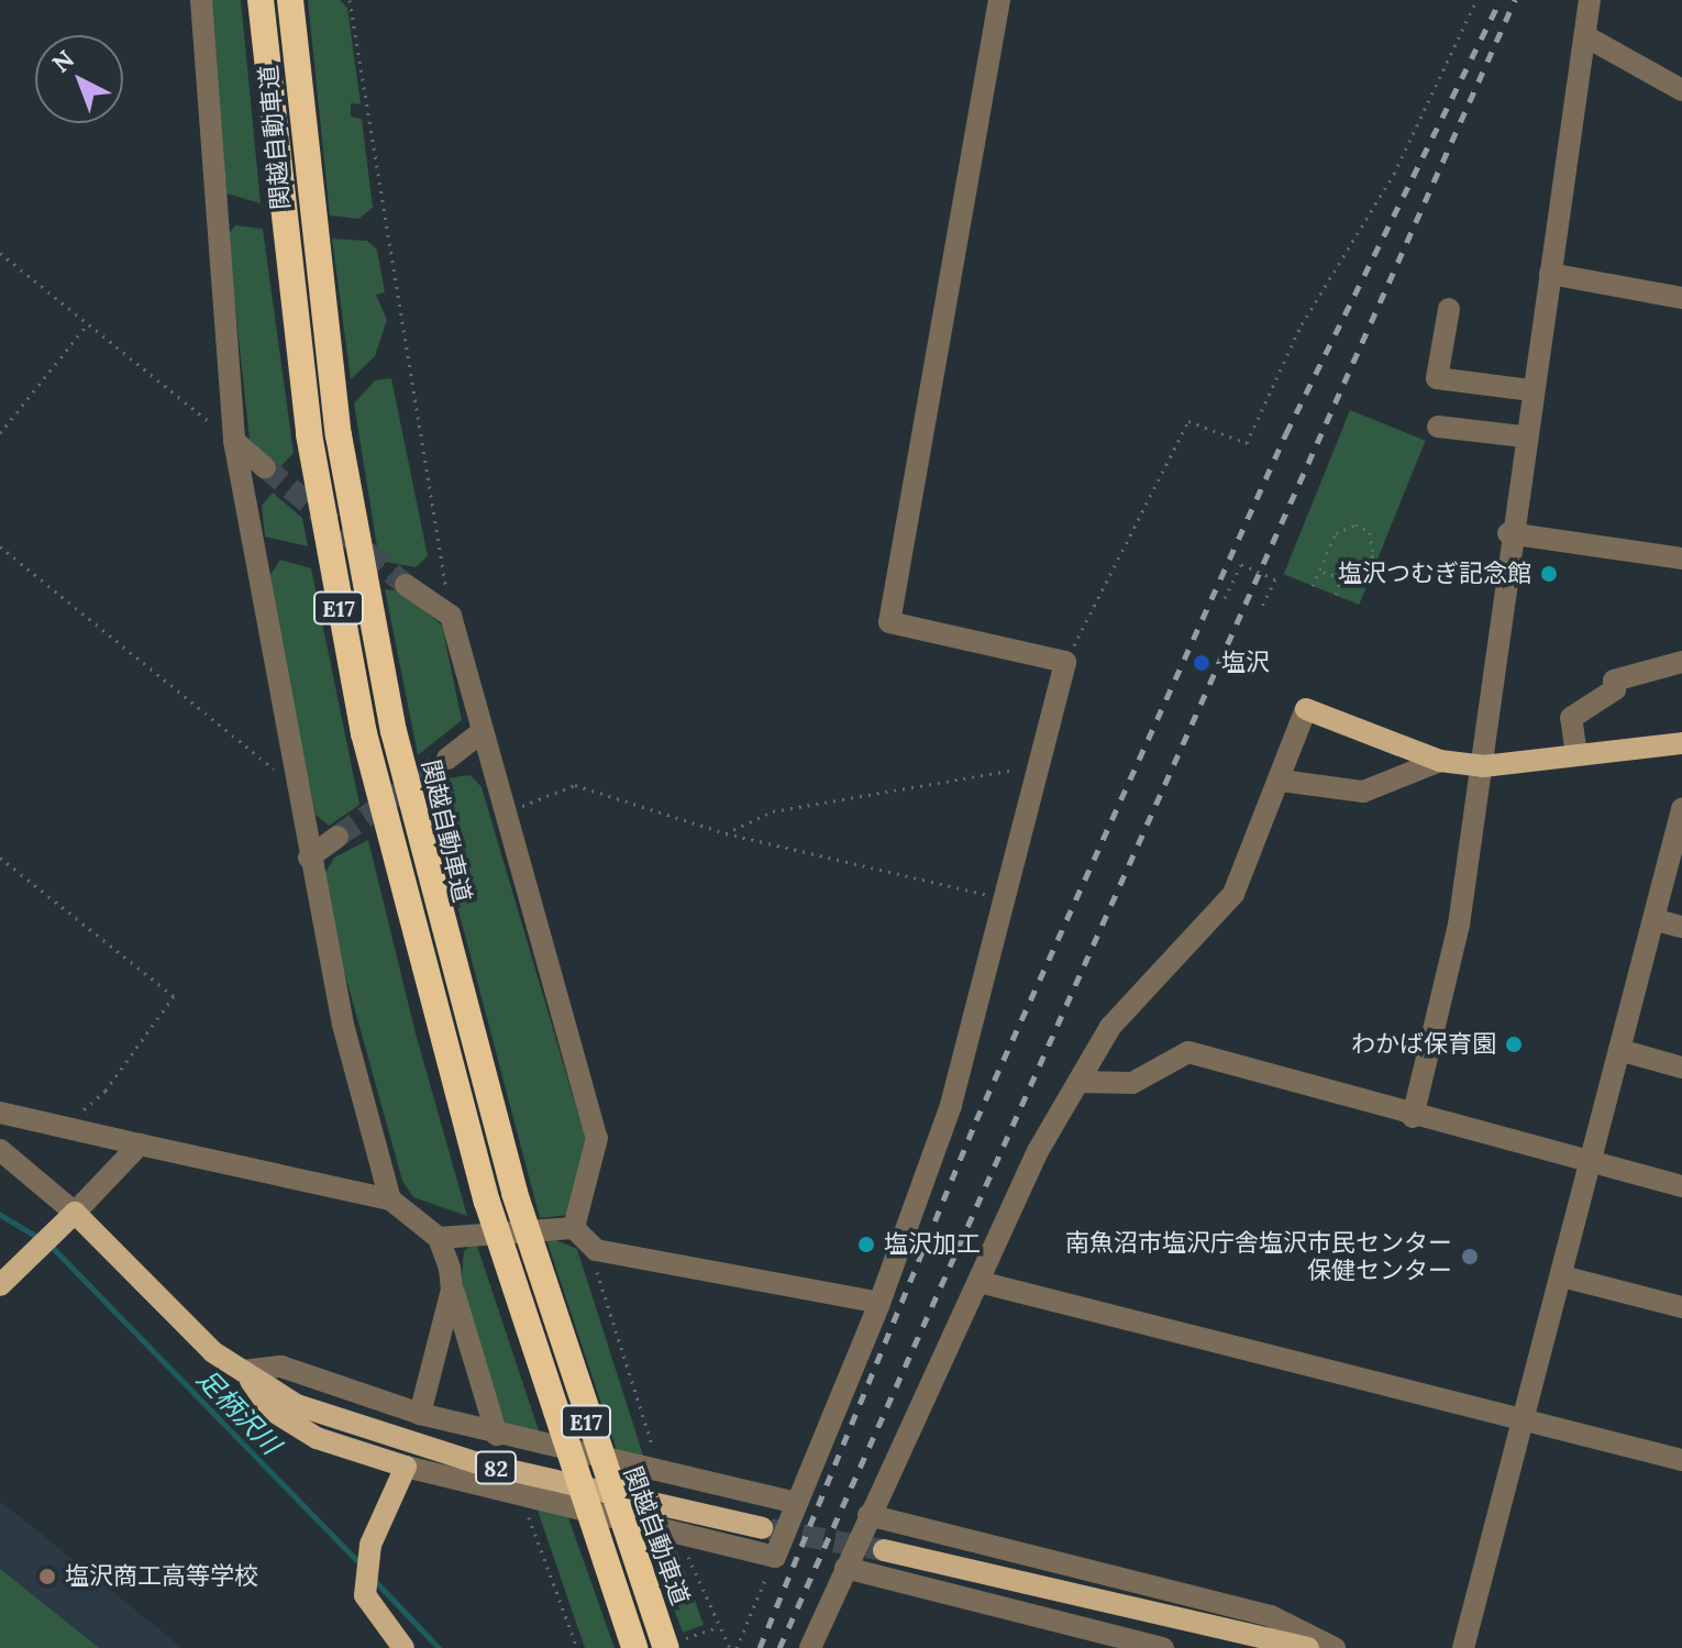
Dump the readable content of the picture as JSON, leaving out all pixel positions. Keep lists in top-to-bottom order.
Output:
{
  "streets": {
    "highway": ["関越自動車道", "E17"],
    "main road": ["82"]
  },
  "water": ["足柄沢川"],
  "places": [
    "塩沢つむぎ記念館",
    "塩沢",
    "わかば保育園",
    "塩沢加工",
    "南魚沼市塩沢庁舎塩沢市民センター 保健センター",
    "塩沢商工高等学校"
  ],
  "north": "top left"
}
